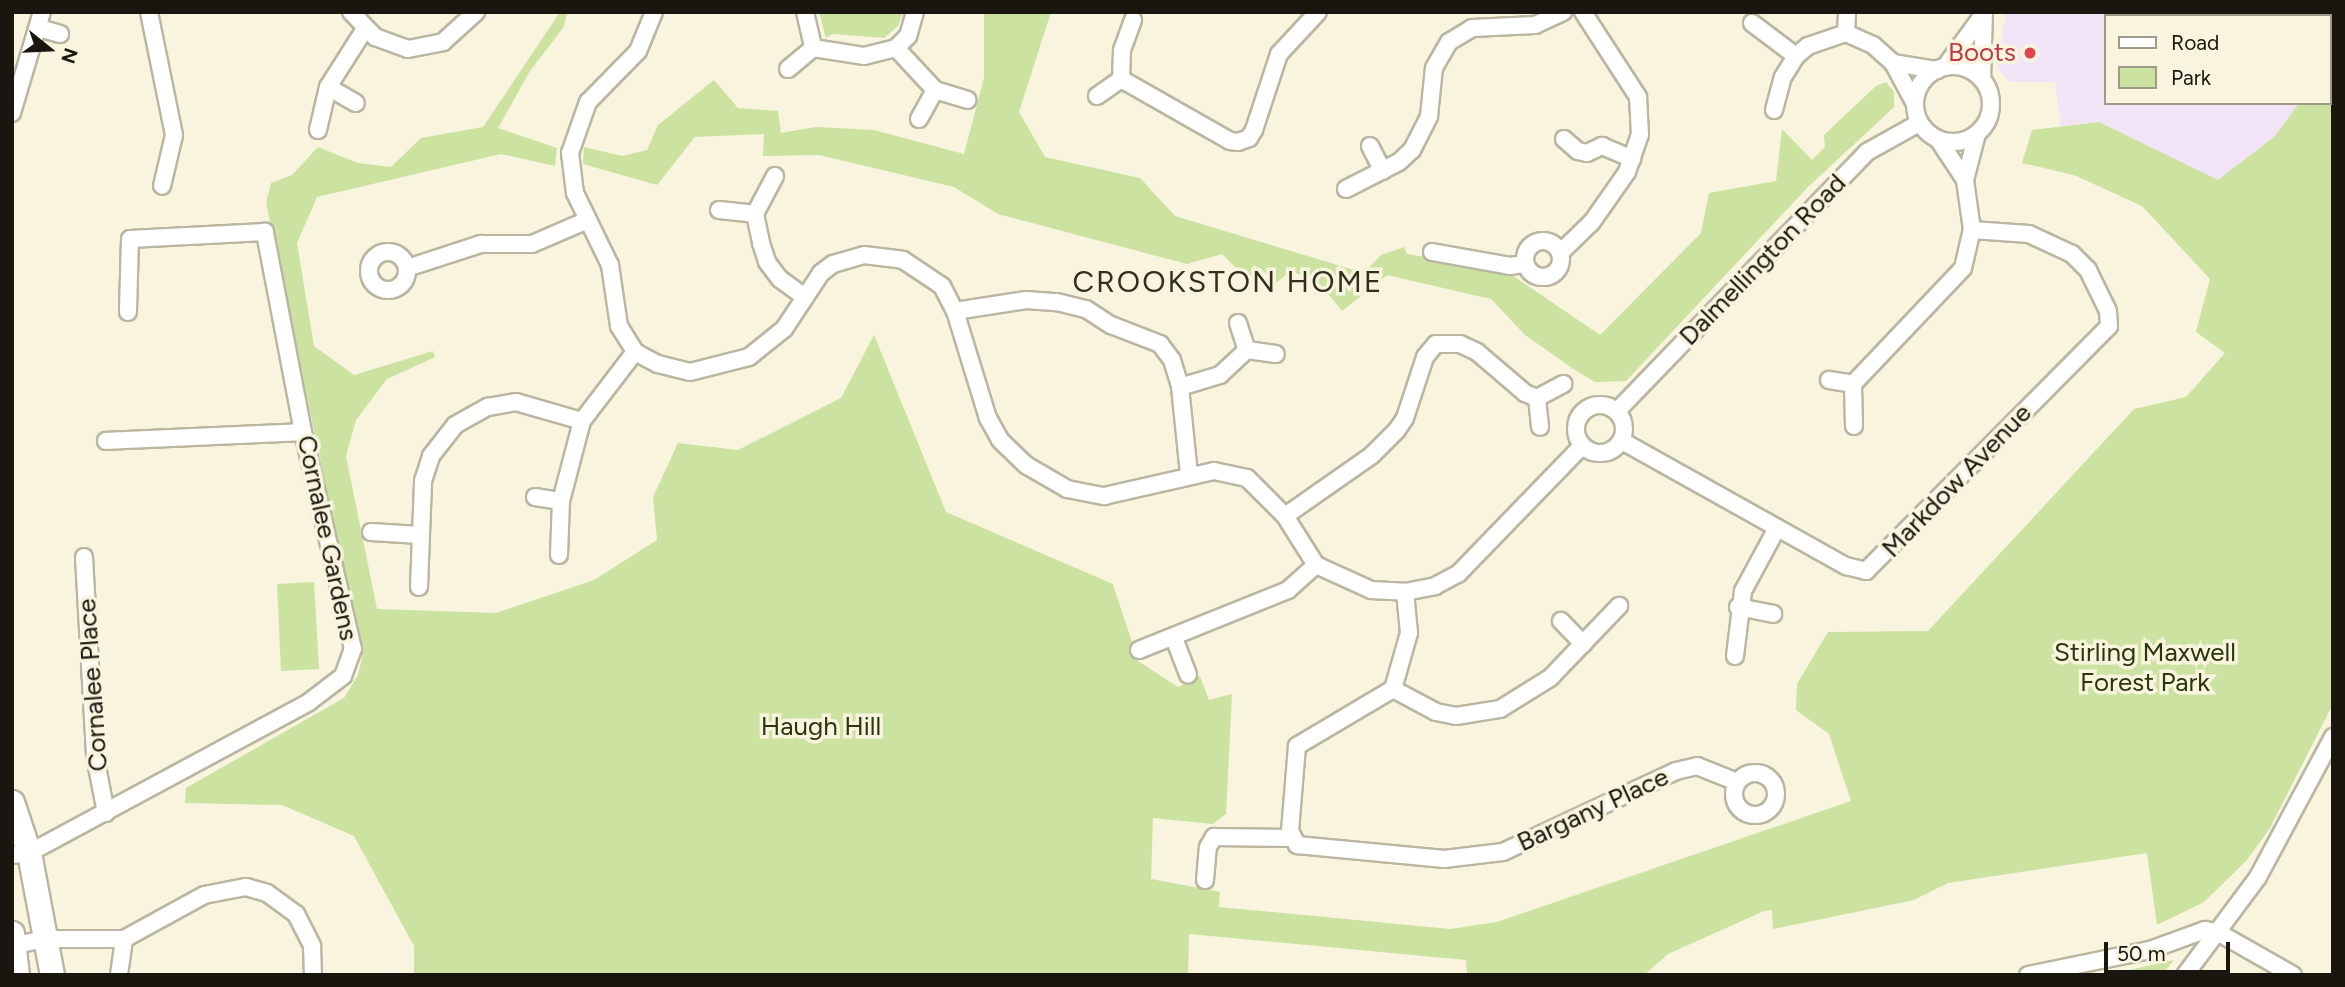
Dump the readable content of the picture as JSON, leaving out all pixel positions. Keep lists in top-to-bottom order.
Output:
{
  "streets": {
    "street": [
      "Dalmellington Road",
      "Markdow Avenue",
      "Cornalee Gardens",
      "Cornalee Place",
      "Bargany Place"
    ]
  },
  "crossings": [
    ["Dalmellington Road", "Markdow Avenue"],
    ["Cornalee Gardens", "Cornalee Place"]
  ],
  "districts": ["CROOKSTON HOME"],
  "parks": ["Stirling Maxwell Forest Park", "Haugh Hill"],
  "places": ["Boots"],
  "legend": ["Road", "Park"],
  "scale_bar": "50 m",
  "north": "right"
}
